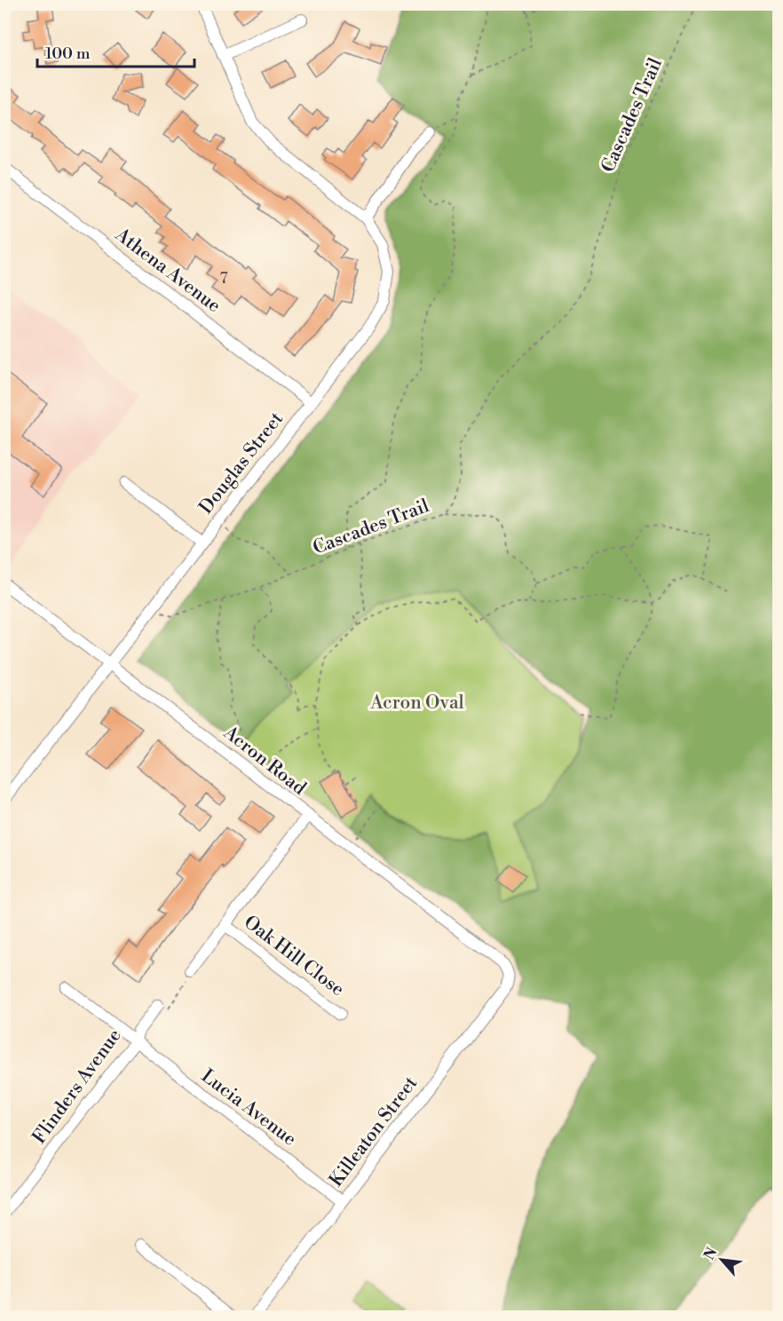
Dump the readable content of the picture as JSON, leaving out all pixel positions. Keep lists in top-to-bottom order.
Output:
{
  "streets": {
    "street": [
      "Athena Avenue",
      "Douglas Street",
      "Acron Road",
      "Oak Hill Close",
      "Flinders Avenue",
      "Lucia Avenue",
      "Killeaton Street"
    ],
    "path": ["Cascades Trail"]
  },
  "crossings": [
    ["Cascades Trail", "Douglas Street"],
    ["Athena Avenue", "Douglas Street"],
    ["Douglas Street", "Acron Road"],
    ["Acron Road", "Killeaton Street"],
    ["Flinders Avenue", "Lucia Avenue"],
    ["Lucia Avenue", "Killeaton Street"]
  ],
  "parks": ["Acron Oval"],
  "house_numbers": ["7"],
  "scale_bar": "100 m",
  "north": "top left"
}
